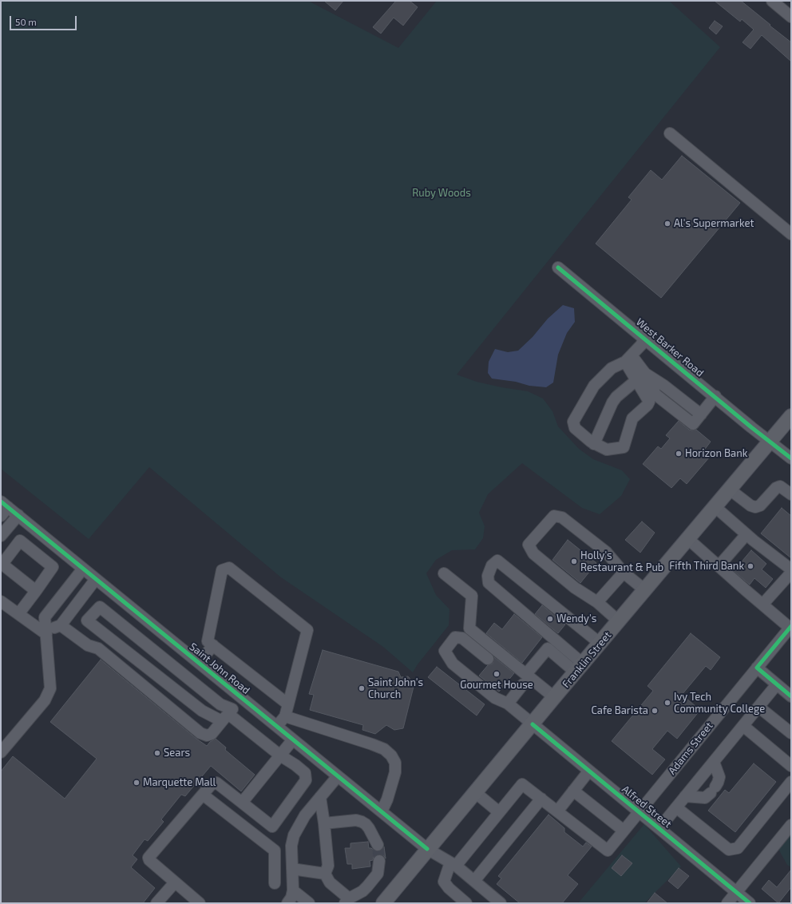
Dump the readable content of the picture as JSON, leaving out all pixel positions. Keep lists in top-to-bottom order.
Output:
{
  "streets": {
    "main road": ["Franklin Street"],
    "street": [
      "West Barker Road",
      "Saint John Road",
      "Adams Street",
      "Alfred Street"
    ]
  },
  "crossings": [
    ["West Barker Road", "Franklin Street"],
    ["Franklin Street", "Saint John Road"],
    ["Franklin Street", "Alfred Street"],
    ["Adams Street", "Alfred Street"]
  ],
  "parks": ["Ruby Woods"],
  "places": [
    "Al's Supermarket",
    "Horizon Bank",
    "Holly's Restaurant & Pub",
    "Fifth Third Bank",
    "Wendy's",
    "Gourmet House",
    "Saint John's Church",
    "Ivy Tech Community College",
    "Cafe Barista",
    "Sears",
    "Marquette Mall"
  ],
  "scale_bar": "50 m"
}
